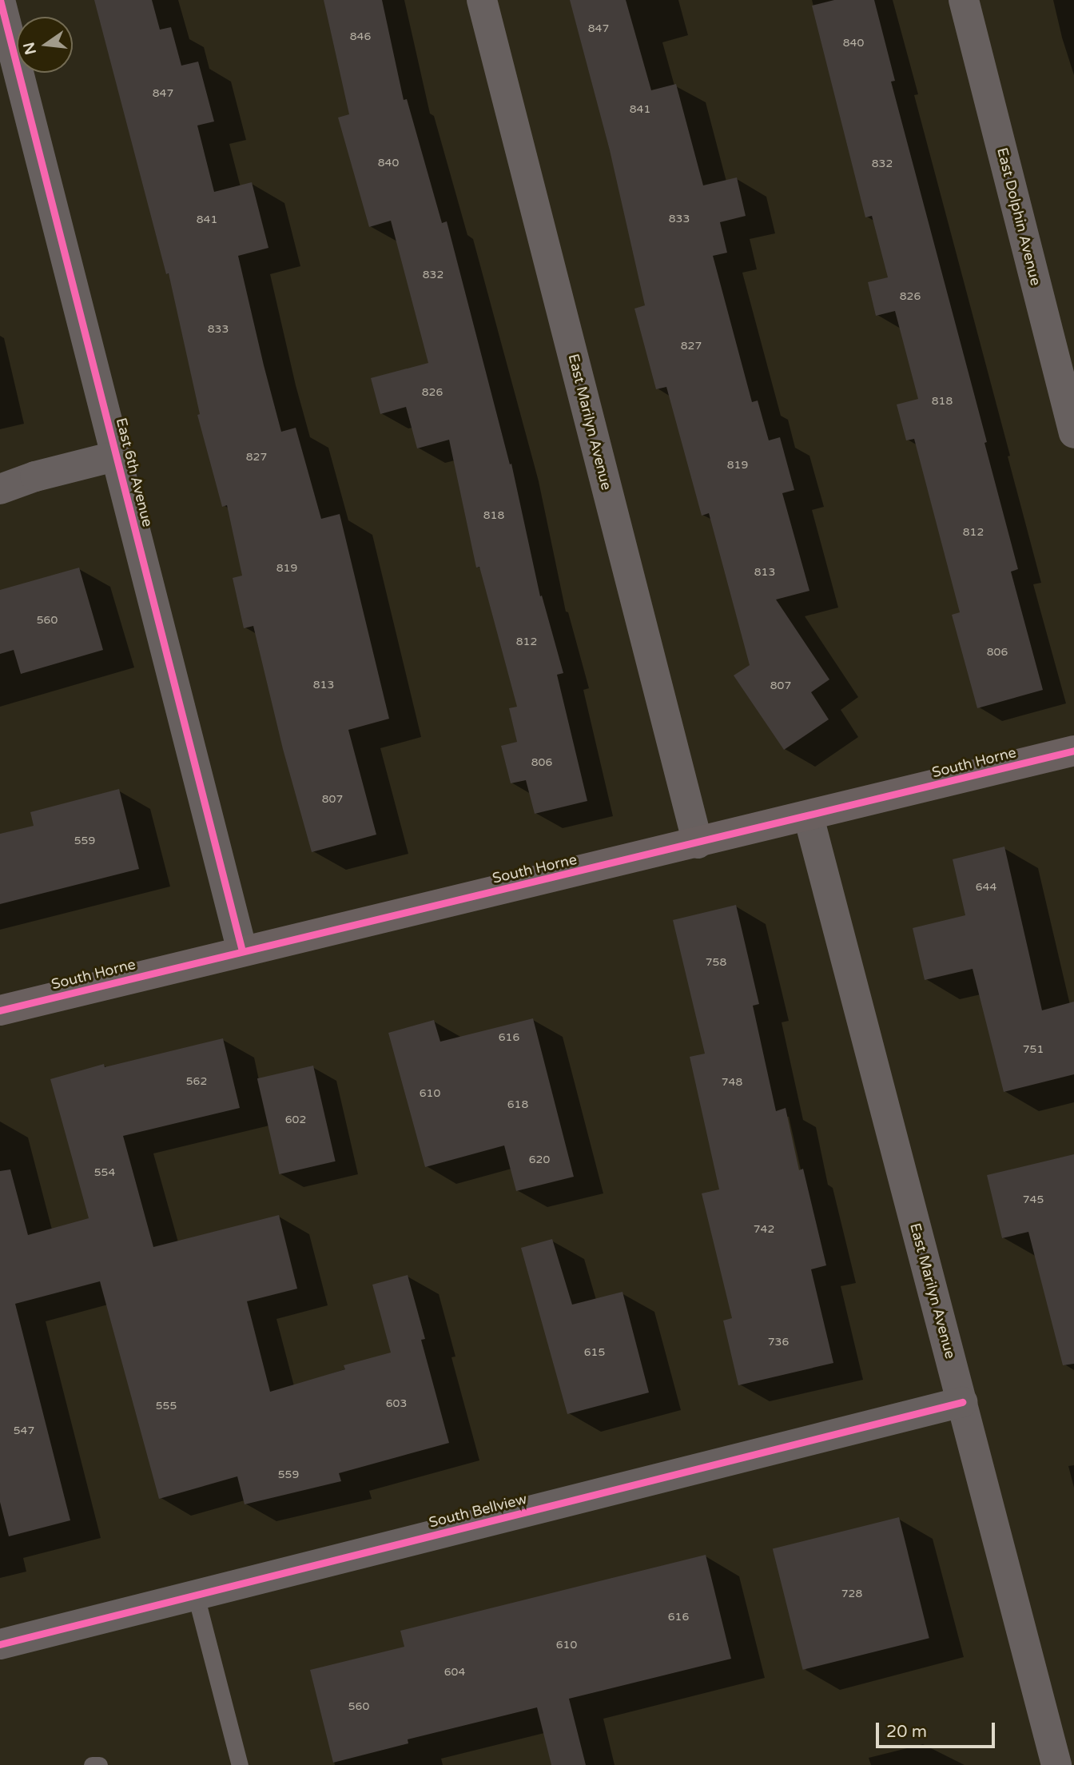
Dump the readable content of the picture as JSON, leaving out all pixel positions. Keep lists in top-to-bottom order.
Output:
{
  "streets": {
    "street": [
      "East Dolphin Avenue",
      "East Marilyn Avenue",
      "East 6th Avenue",
      "South Horne",
      "South Bellview"
    ]
  },
  "crossings": [
    ["East Marilyn Avenue", "South Horne"],
    ["East Marilyn Avenue", "South Bellview"],
    ["East 6th Avenue", "South Horne"]
  ],
  "house_numbers": [
    "847",
    "846",
    "840",
    "847",
    "841",
    "840",
    "832",
    "833",
    "841",
    "832",
    "826",
    "833",
    "827",
    "826",
    "818",
    "827",
    "819",
    "818",
    "812",
    "819",
    "813",
    "560",
    "812",
    "806",
    "813",
    "807",
    "806",
    "807",
    "559",
    "644",
    "758",
    "616",
    "751",
    "562",
    "748",
    "610",
    "618",
    "602",
    "620",
    "554",
    "745",
    "742",
    "736",
    "615",
    "603",
    "555",
    "547",
    "559",
    "728",
    "616",
    "610",
    "604",
    "560"
  ],
  "scale_bar": "20 m",
  "north": "left"
}
